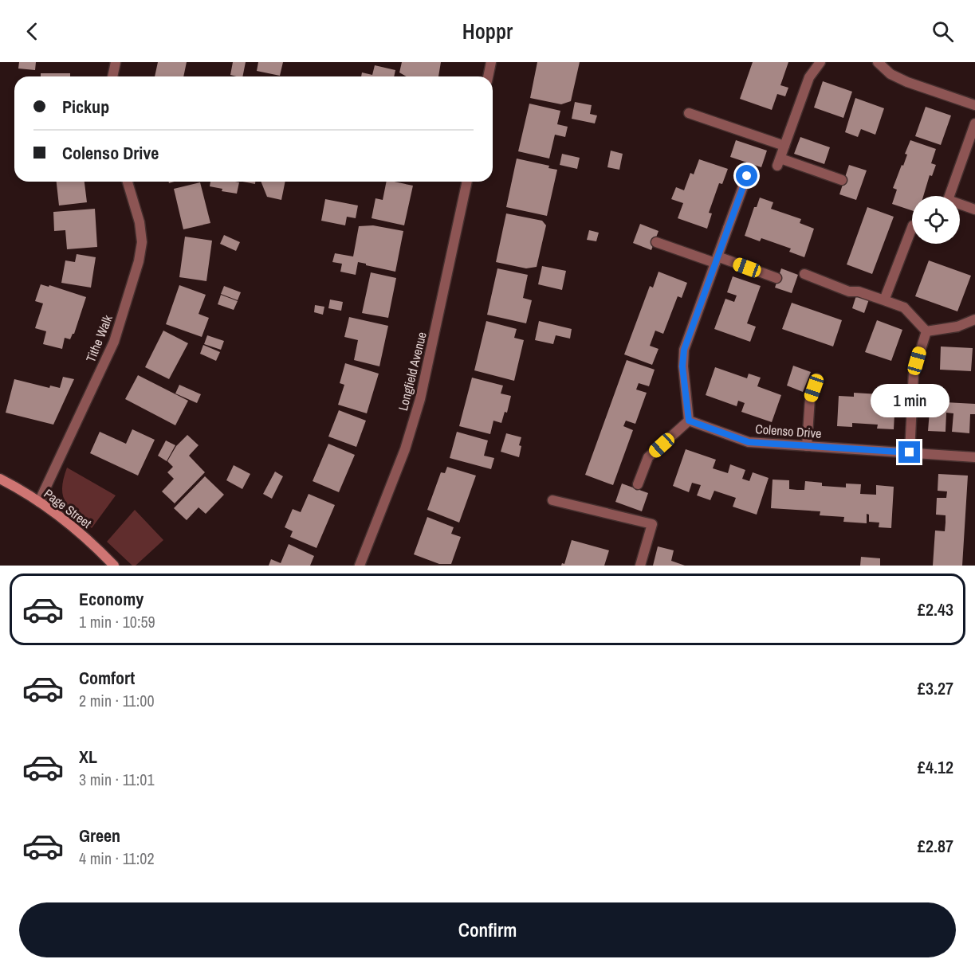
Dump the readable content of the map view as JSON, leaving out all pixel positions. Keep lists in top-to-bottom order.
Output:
{
  "streets": {
    "street": [
      "Tithe Walk",
      "Longfield Avenue",
      "Colenso Drive",
      "Page Street"
    ]
  },
  "crossings": [
    ["Tithe Walk", "Page Street"]
  ],
  "page": {
    "header": "Hoppr",
    "banner": ["Pickup", "Colenso Drive"],
    "bubble": "1 min",
    "list": [
      {
        "name": "Economy",
        "note": "1 min · 10:59",
        "value": "£2.43"
      },
      {
        "name": "Comfort",
        "note": "2 min · 11:00",
        "value": "£3.27"
      },
      {
        "name": "XL",
        "note": "3 min · 11:01",
        "value": "£4.12"
      },
      {
        "name": "Green",
        "note": "4 min · 11:02",
        "value": "£2.87"
      }
    ],
    "buttons": "Confirm"
  }
}
